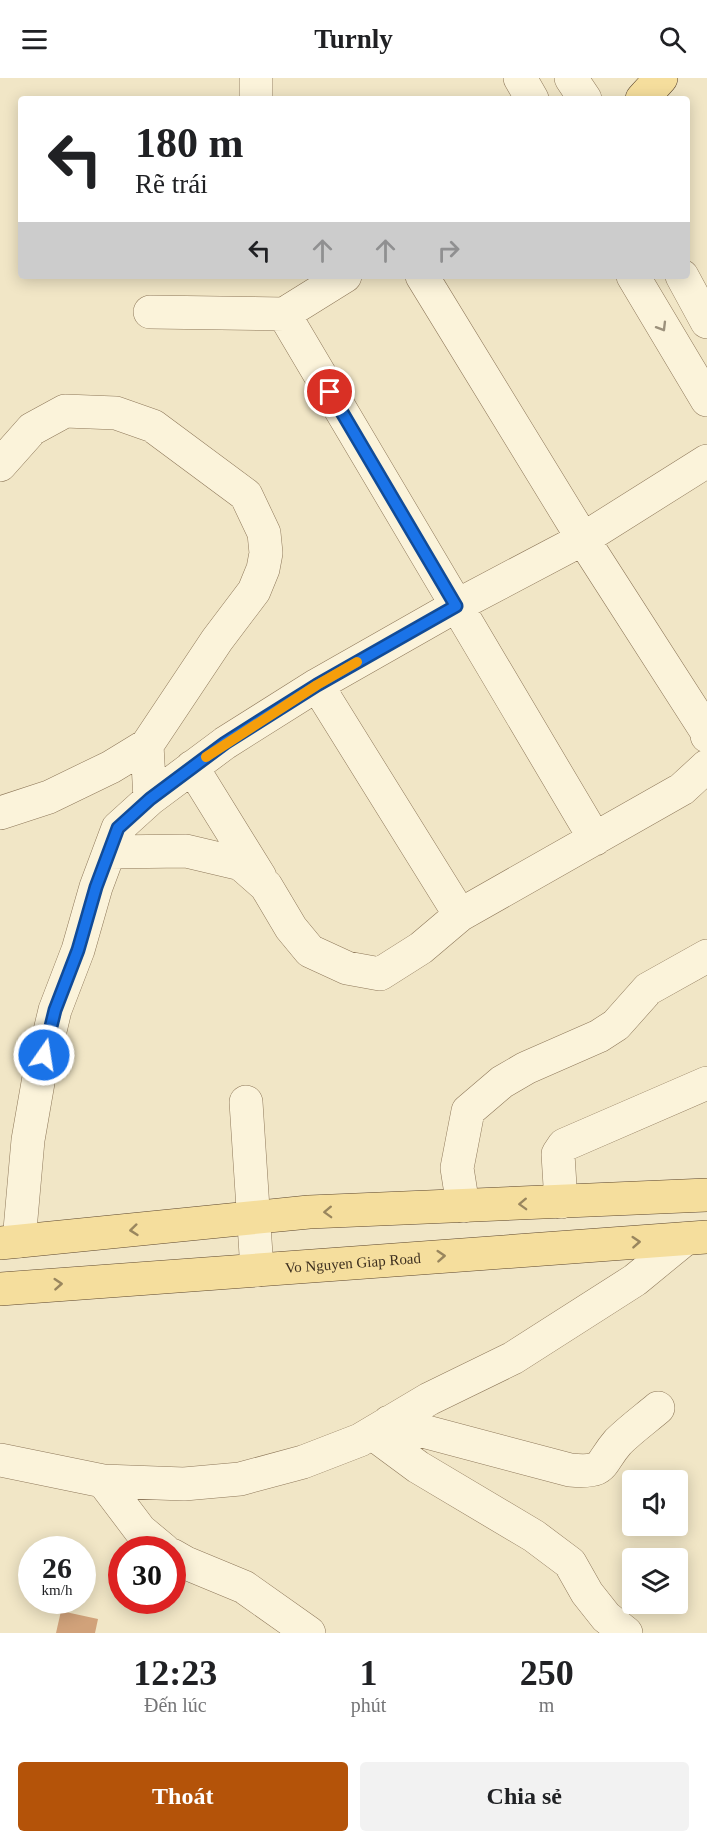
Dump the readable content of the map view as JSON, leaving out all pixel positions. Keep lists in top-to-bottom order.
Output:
{
  "streets": {
    "main road": ["Vo Nguyen Giap Road"]
  },
  "page": {
    "header": "Turnly",
    "turn": ["180 m", "Rẽ trái"],
    "speed": "26 km/h",
    "limit": "30",
    "eta": [
      "12:23",
      "Đến lúc",
      "1",
      "phút",
      "250",
      "m"
    ],
    "buttons": ["Thoát", "Chia sẻ"]
  }
}
